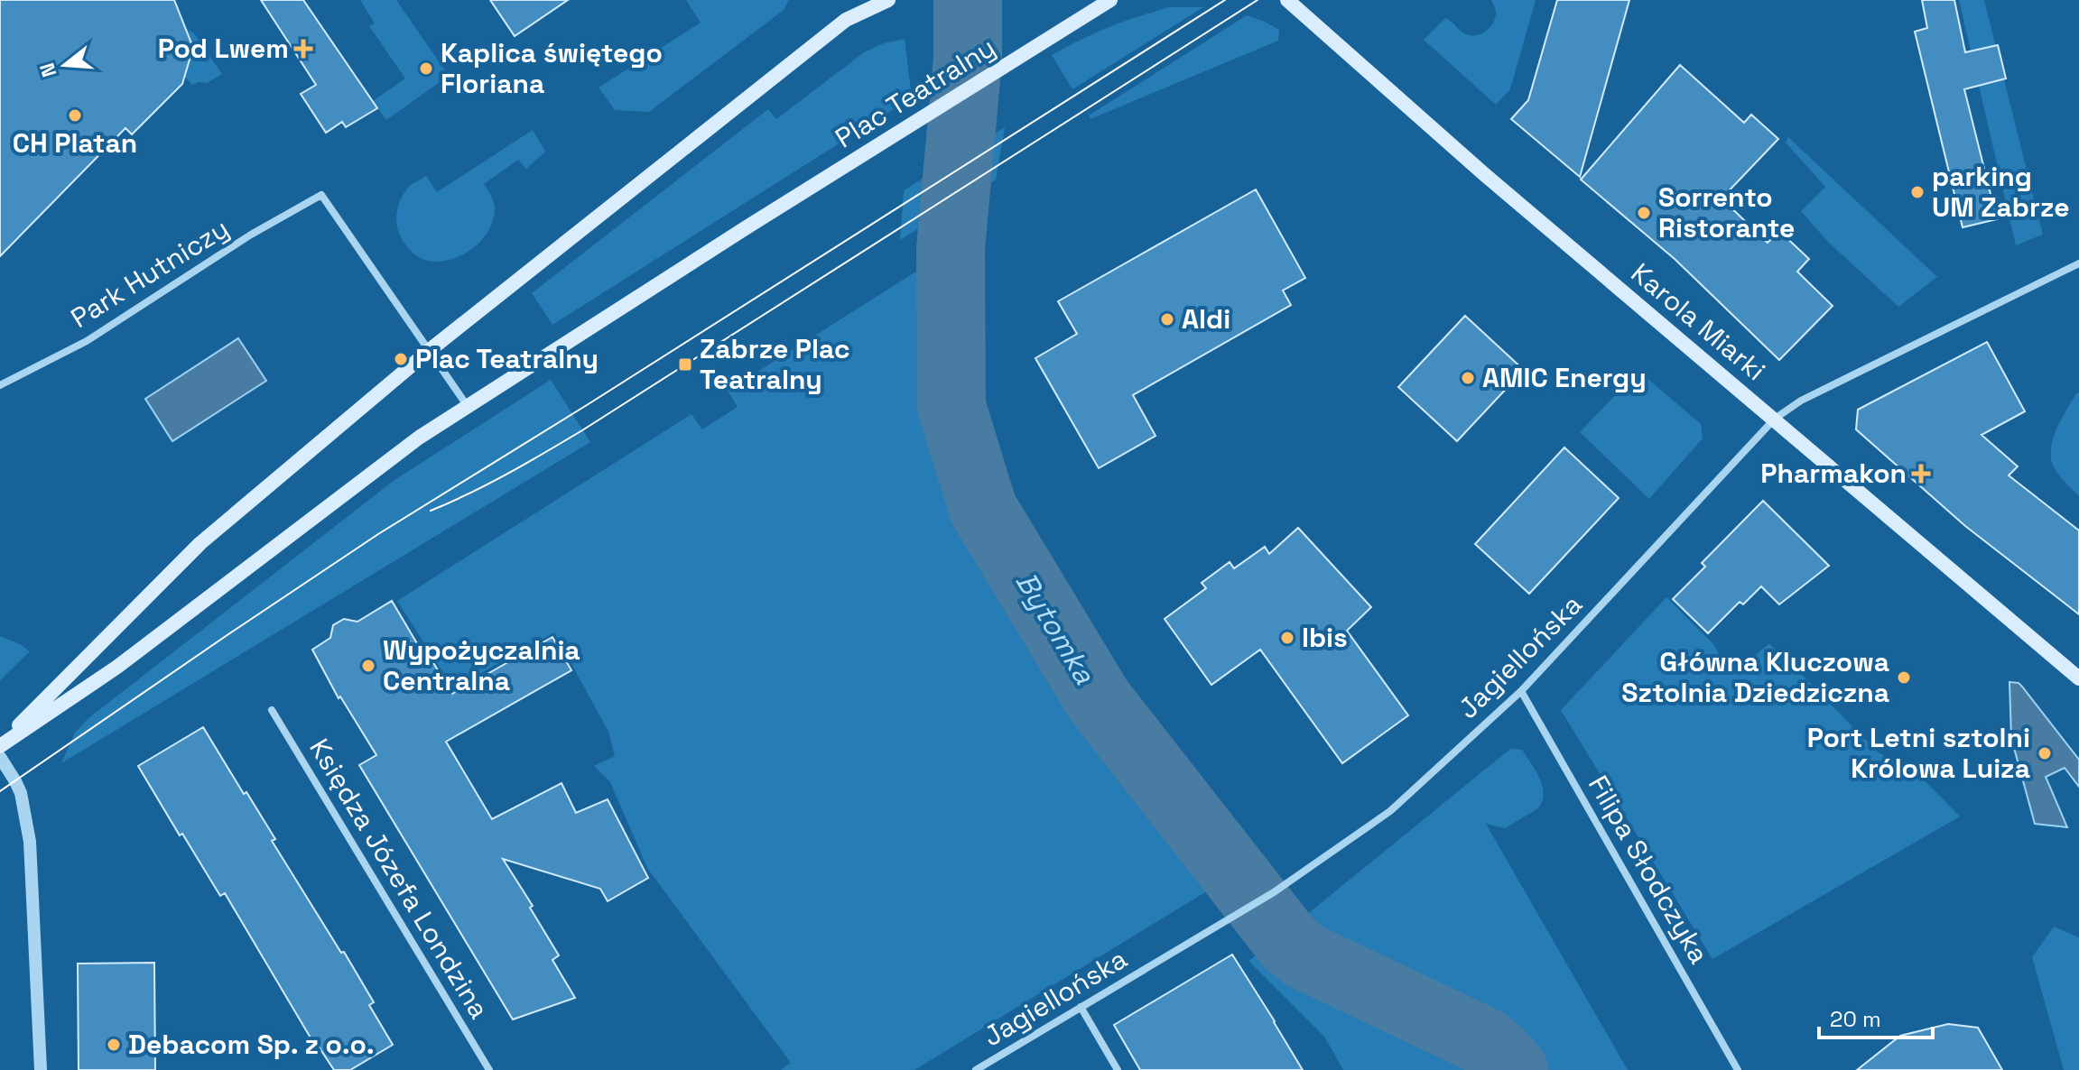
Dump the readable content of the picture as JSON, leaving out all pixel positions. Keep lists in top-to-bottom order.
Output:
{
  "streets": {
    "main road": ["Plac Teatralny", "Karola Miarki"],
    "street": [
      "Park Hutniczy",
      "Jagiellońska",
      "Filipa Słodczyka",
      "Księdza Józefa Londzina"
    ]
  },
  "crossings": [
    ["Plac Teatralny", "Park Hutniczy"],
    ["Karola Miarki", "Jagiellońska"],
    ["Jagiellońska", "Filipa Słodczyka"]
  ],
  "water": ["Bytomka"],
  "places": {
    "health": ["Pod Lwem", "Pharmakon"],
    "other": [
      "Kaplica świętego Floriana",
      "CH Platan",
      "parking UM Zabrze",
      "Sorrento Ristorante",
      "Aldi",
      "Plac Teatralny",
      "AMIC Energy",
      "Ibis",
      "Wypożyczalnia Centralna",
      "Główna Kluczowa Sztolnia Dziedziczna",
      "Port Letni sztolni Królowa Luiza",
      "Debacom Sp. z o.o."
    ],
    "transit": ["Zabrze Plac Teatralny"]
  },
  "scale_bar": "20 m",
  "north": "left"
}
